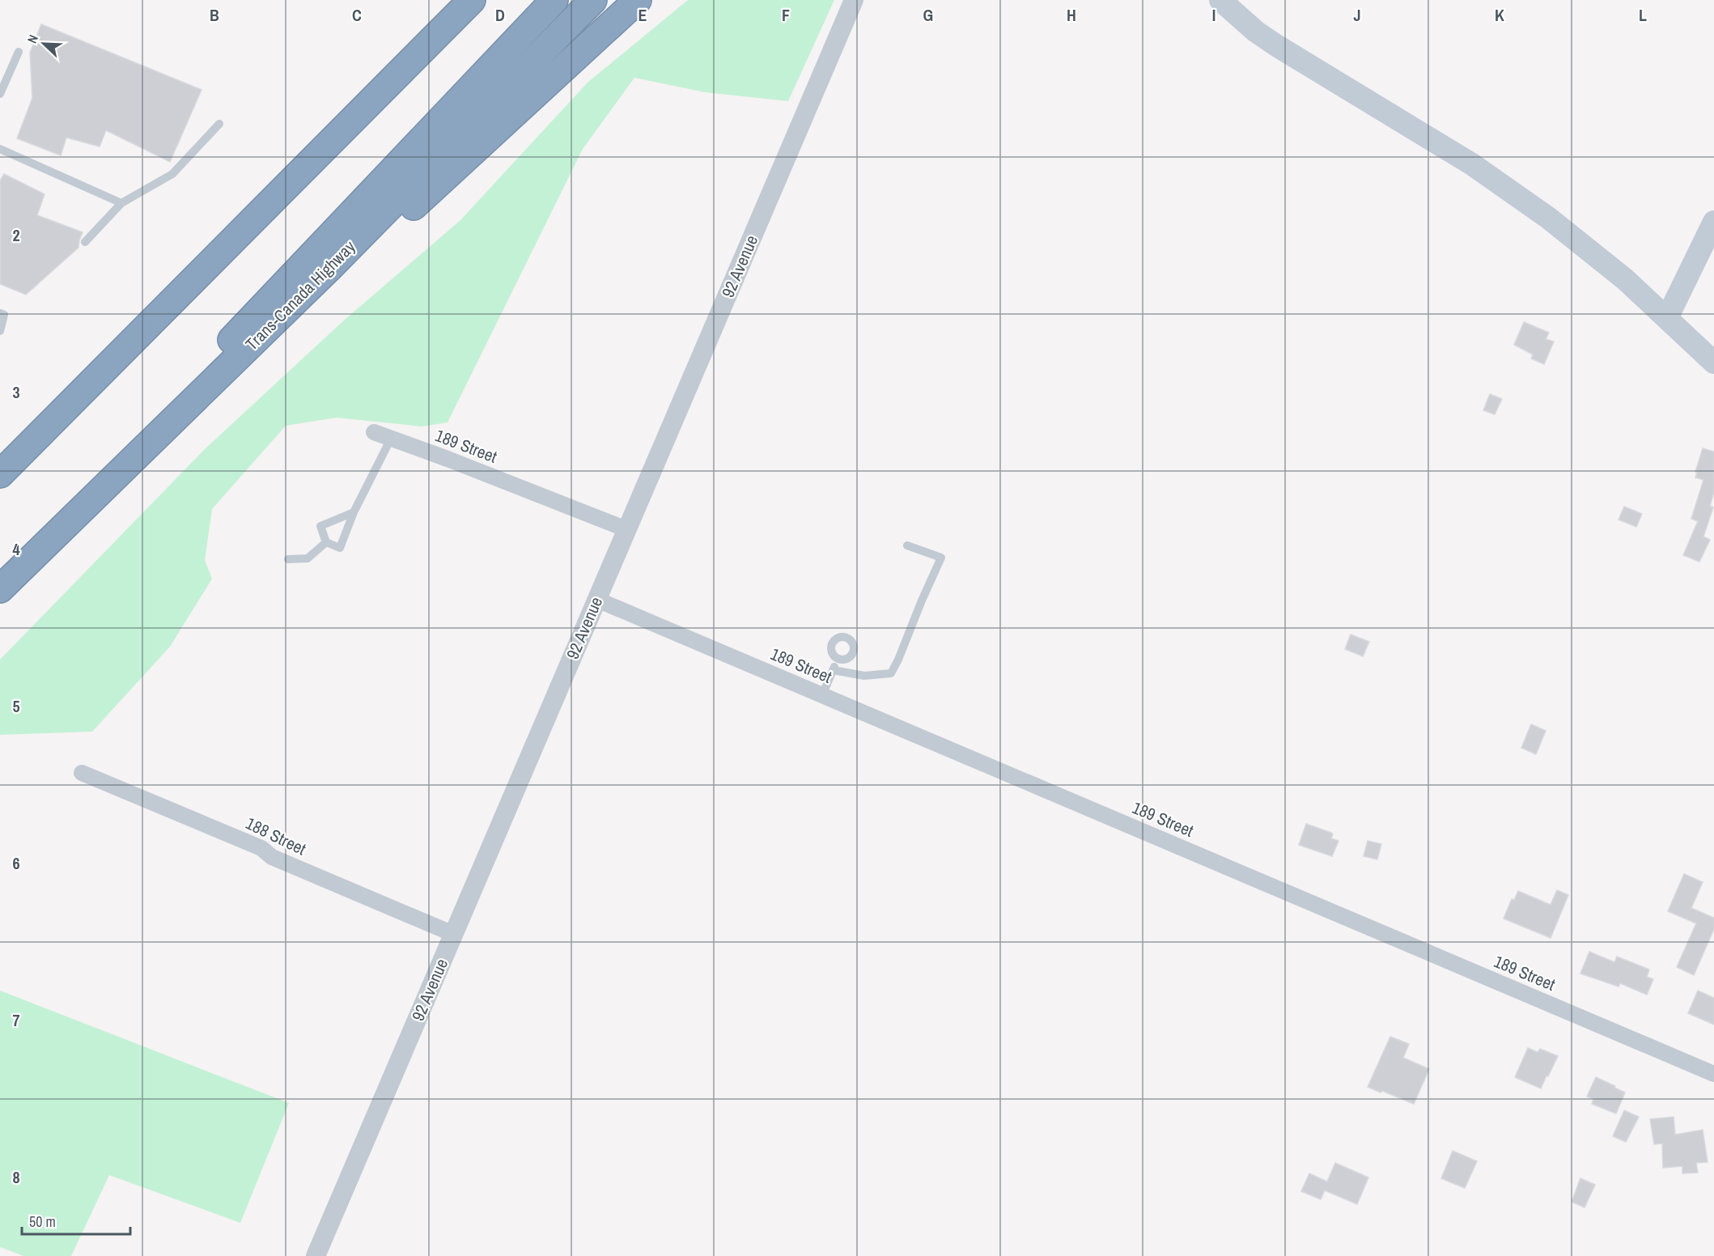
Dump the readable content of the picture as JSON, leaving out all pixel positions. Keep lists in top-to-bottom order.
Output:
{
  "streets": {
    "highway": ["Trans-Canada Highway"],
    "street": ["92 Avenue", "189 Street", "188 Street"]
  },
  "crossings": [
    ["92 Avenue", "189 Street"],
    ["92 Avenue", "188 Street"]
  ],
  "scale_bar": "50 m",
  "north": "top left",
  "grid": {
    "columns": [
      "B",
      "C",
      "D",
      "E",
      "F",
      "G",
      "H",
      "I",
      "J",
      "K",
      "L"
    ],
    "rows": [
      "2",
      "3",
      "4",
      "5",
      "6",
      "7",
      "8"
    ]
  }
}
